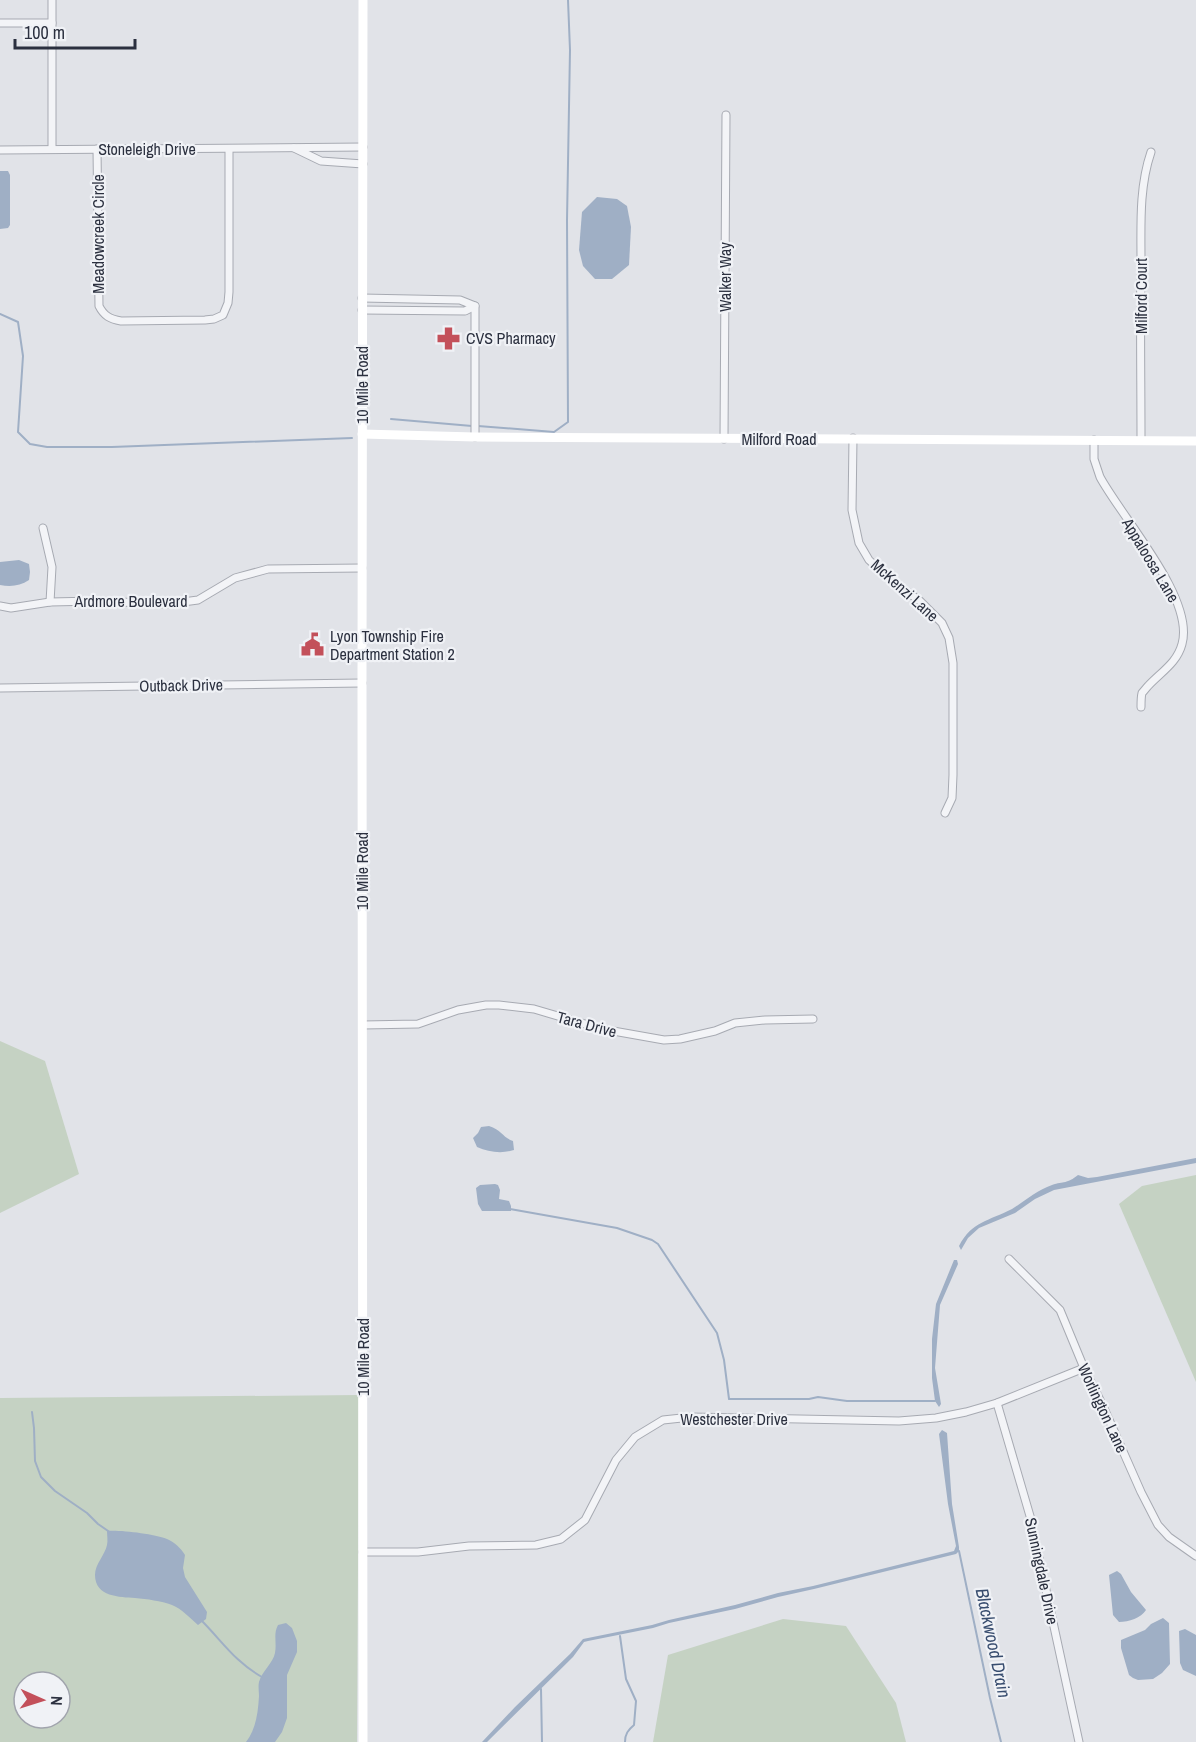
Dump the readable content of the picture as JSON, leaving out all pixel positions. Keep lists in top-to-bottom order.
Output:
{
  "streets": {
    "main road": ["10 Mile Road", "Milford Road"],
    "street": [
      "Stoneleigh Drive",
      "Meadowcreek Circle",
      "Walker Way",
      "Milford Court",
      "Appaloosa Lane",
      "McKenzi Lane",
      "Ardmore Boulevard",
      "Outback Drive",
      "Tara Drive",
      "Worlington Lane",
      "Westchester Drive",
      "Sunningdale Drive"
    ]
  },
  "crossings": [
    ["Stoneleigh Drive", "Meadowcreek Circle"],
    ["Stoneleigh Drive", "10 Mile Road"],
    ["Walker Way", "Milford Road"],
    ["Milford Court", "Milford Road"],
    ["10 Mile Road", "Milford Road"],
    ["10 Mile Road", "Ardmore Boulevard"],
    ["10 Mile Road", "Outback Drive"],
    ["10 Mile Road", "Tara Drive"],
    ["10 Mile Road", "Westchester Drive"],
    ["Milford Road", "Appaloosa Lane"],
    ["Milford Road", "McKenzi Lane"],
    ["Worlington Lane", "Westchester Drive"],
    ["Westchester Drive", "Sunningdale Drive"]
  ],
  "water": ["Blackwood Drain"],
  "places": {
    "pharmacy": ["CVS Pharmacy"],
    "public building": ["Lyon Township Fire Department Station 2"]
  },
  "scale_bar": "100 m",
  "north": "right"
}
